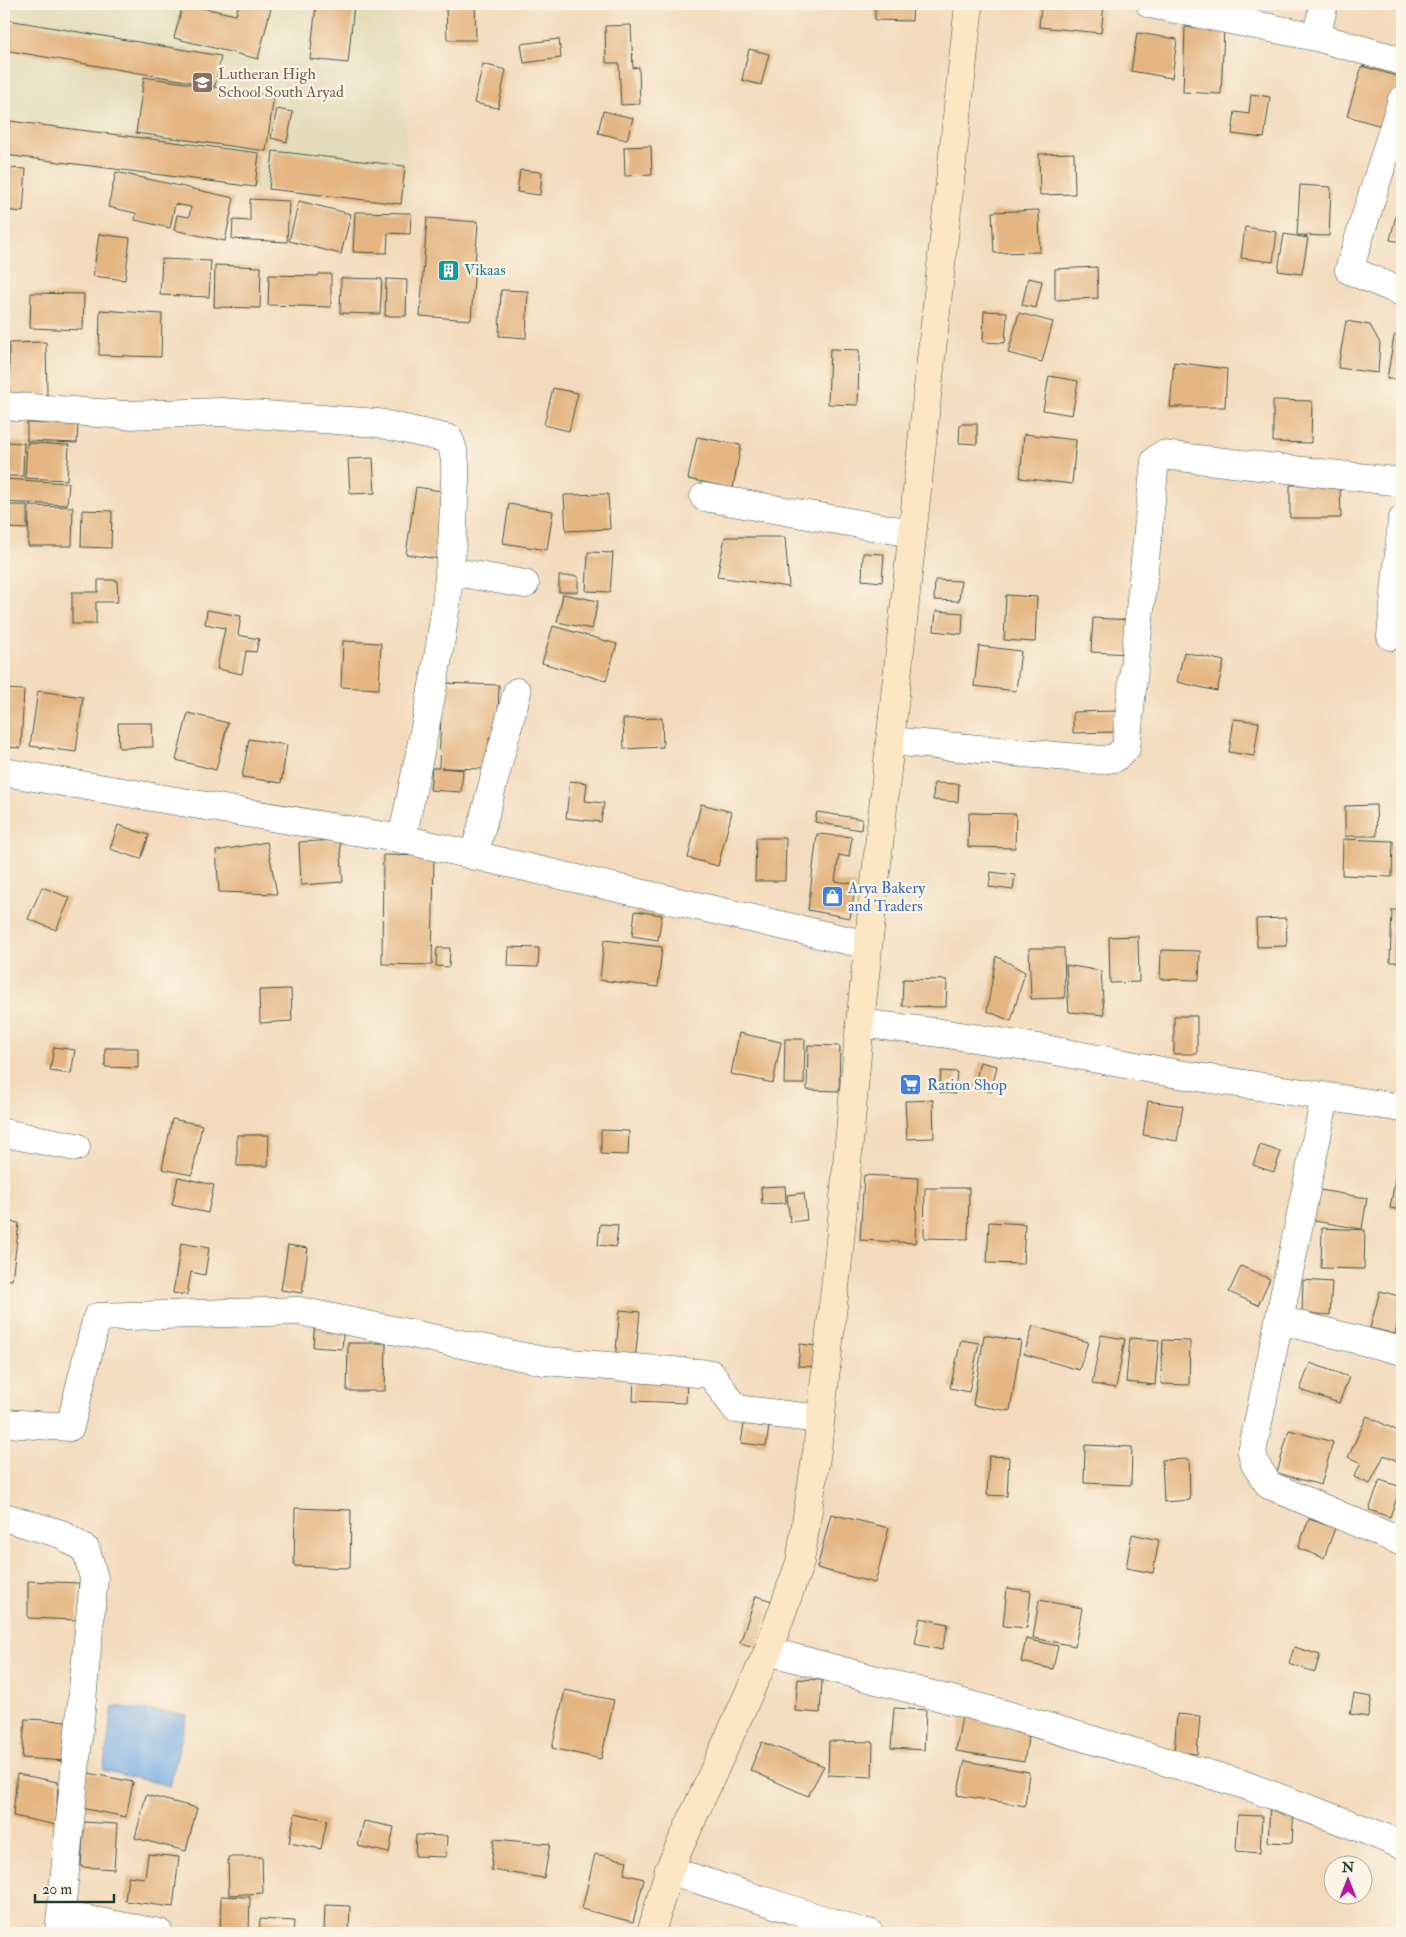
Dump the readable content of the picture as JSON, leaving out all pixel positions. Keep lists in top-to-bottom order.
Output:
{
  "places": {
    "school or university": ["Lutheran High School South Aryad"],
    "building": ["Vikaas"],
    "shop": ["Arya Bakery and Traders"],
    "supermarket": ["Ration Shop"]
  },
  "scale_bar": "20 m",
  "north": "top"
}
